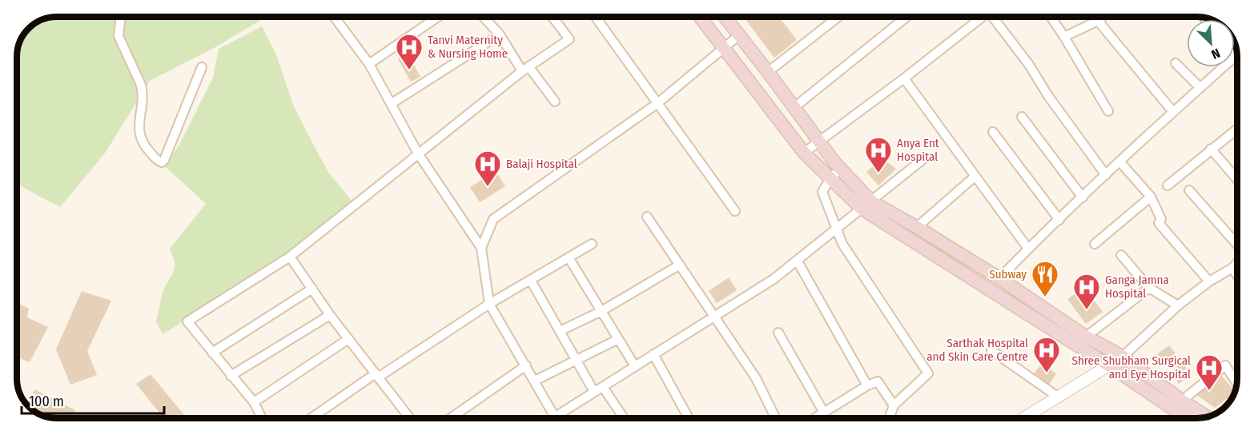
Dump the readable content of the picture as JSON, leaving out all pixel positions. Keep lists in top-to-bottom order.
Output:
{
  "places": {
    "hospital": [
      "Tanvi Maternity & Nursing Home",
      "Anya Ent Hospital",
      "Balaji Hospital",
      "Ganga Jamna Hospital",
      "Sarthak Hospital and Skin Care Centre",
      "Shree Shubham Surgical and Eye Hospital"
    ],
    "restaurant": ["Subway"]
  },
  "scale_bar": "100 m",
  "north": "bottom right"
}
